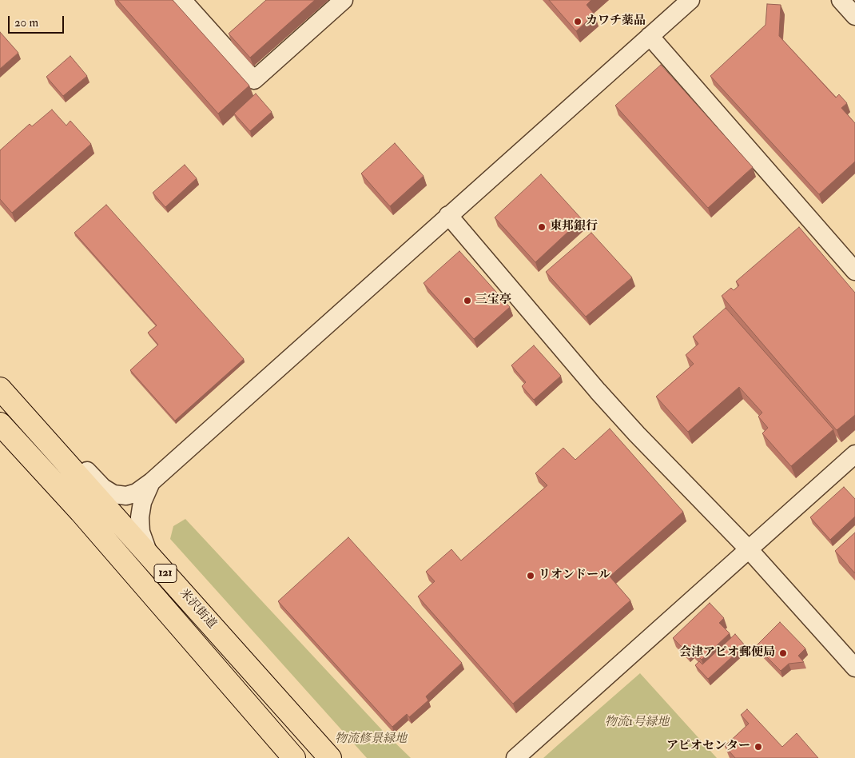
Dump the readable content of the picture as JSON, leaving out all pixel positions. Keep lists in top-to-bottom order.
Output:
{
  "streets": {
    "highway": ["121", "米沢街道"]
  },
  "parks": ["物流1号緑地", "物流修景緑地"],
  "places": [
    "カワチ薬品",
    "東邦銀行",
    "三宝亭",
    "リオンドール",
    "会津アピオ郵便局",
    "アピオセンター"
  ],
  "scale_bar": "20 m"
}
